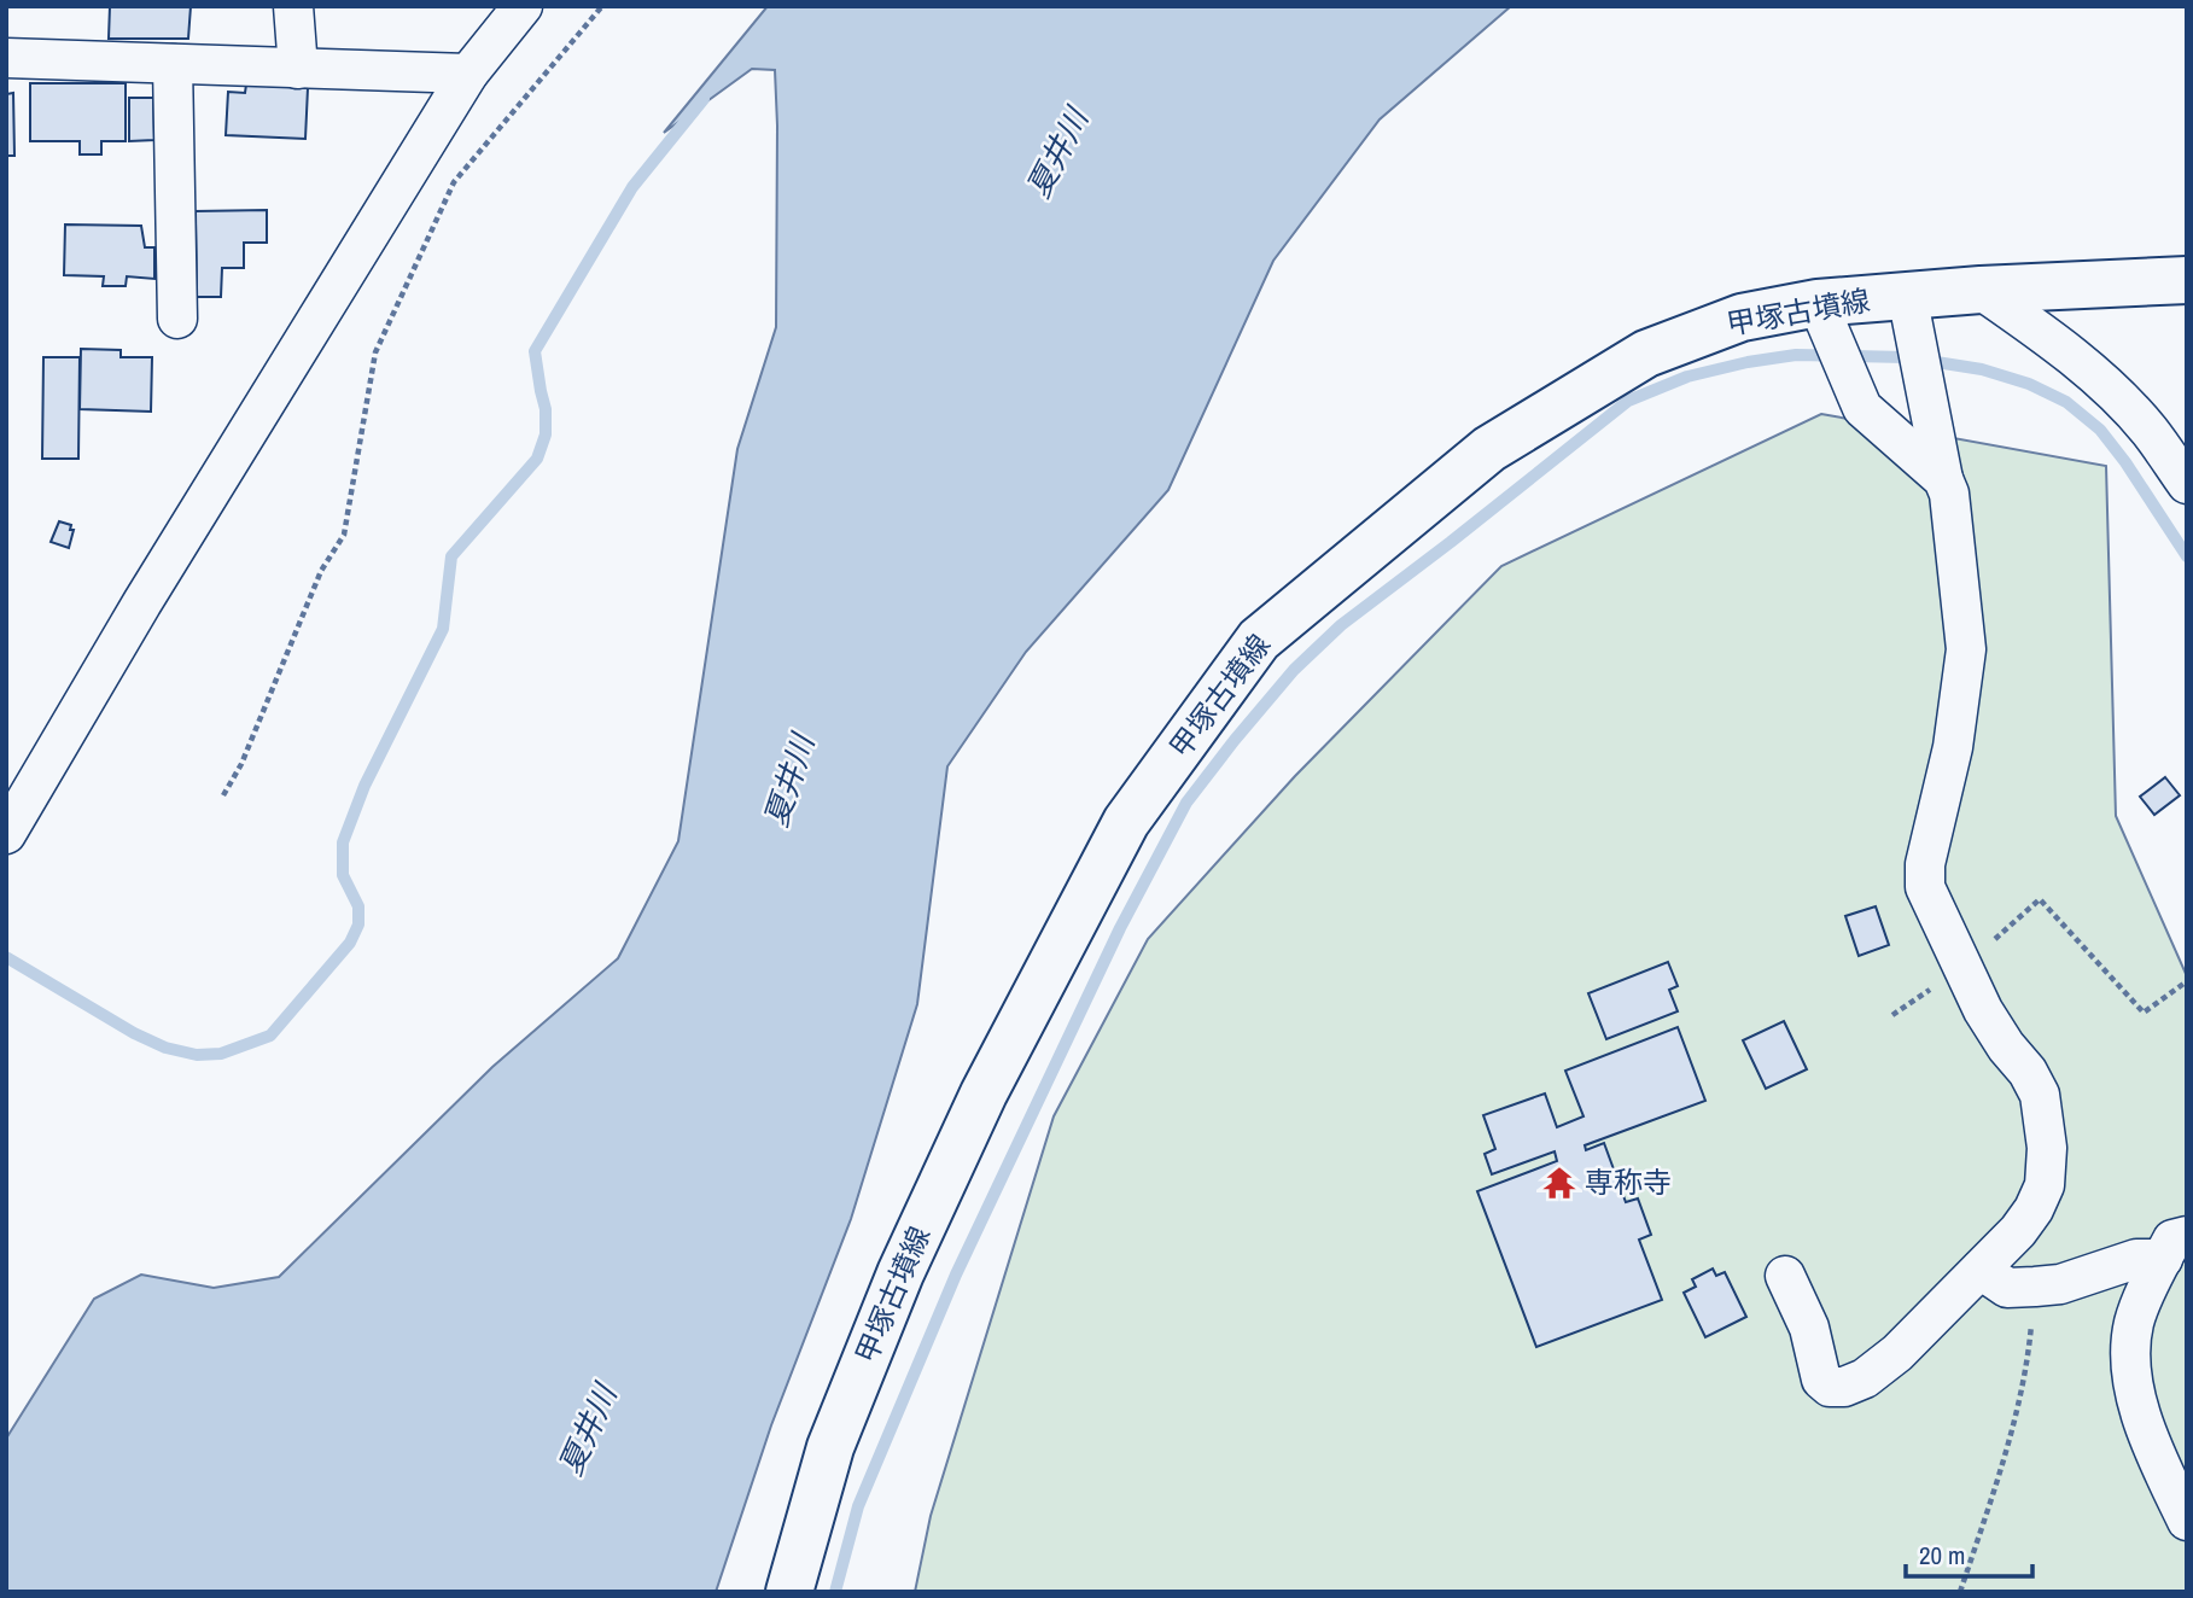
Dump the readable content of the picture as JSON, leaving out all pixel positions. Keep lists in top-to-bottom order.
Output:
{
  "streets": {
    "main road": ["甲塚古墳線"]
  },
  "water": ["夏井川"],
  "places": {
    "temple": ["専称寺"]
  },
  "scale_bar": "20 m"
}
